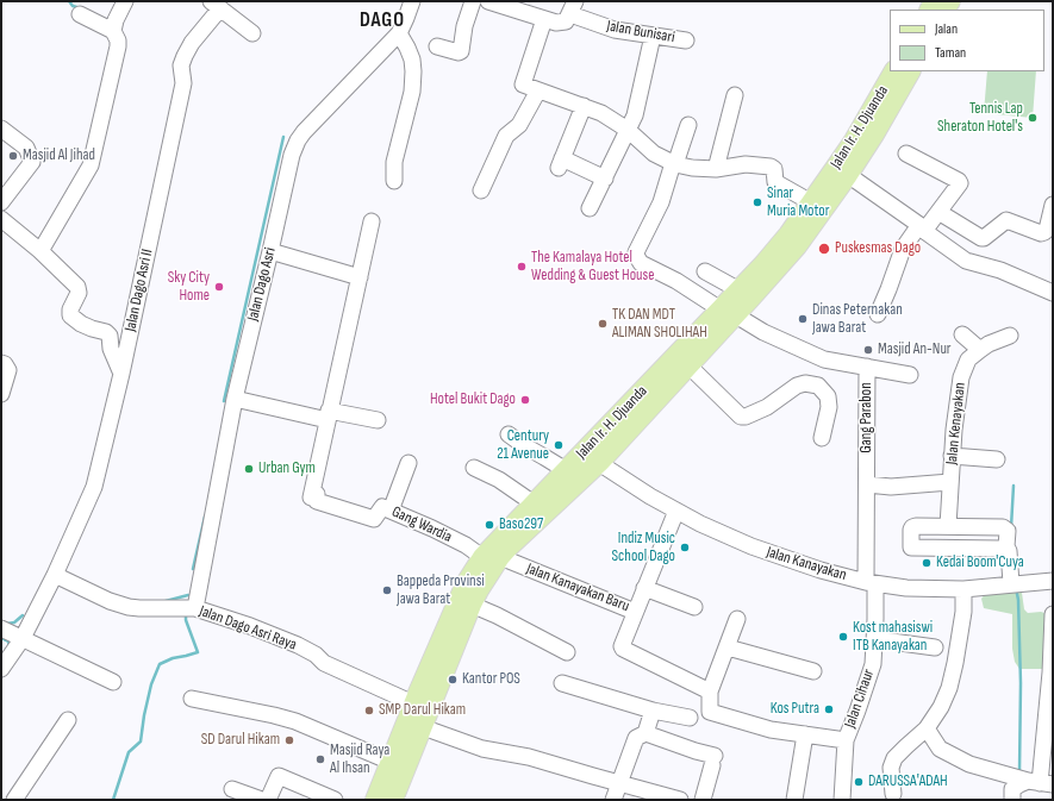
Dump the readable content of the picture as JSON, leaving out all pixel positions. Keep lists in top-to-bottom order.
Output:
{
  "streets": {
    "main road": ["Jalan Ir. H. Djuanda"],
    "street": [
      "Jalan Bunisari",
      "Jalan Dago Asri",
      "Jalan Dago Asri II",
      "Gang Parabon",
      "Jalan Kenayakan",
      "Gang Wardia",
      "Jalan Kanayakan",
      "Jalan Kanayakan Baru",
      "Jalan Dago Asri Raya",
      "Jalan Cihaur"
    ]
  },
  "crossings": [
    ["Jalan Ir. H. Djuanda", "Gang Parabon"],
    ["Jalan Ir. H. Djuanda", "Gang Wardia"],
    ["Jalan Ir. H. Djuanda", "Jalan Kanayakan"],
    ["Jalan Ir. H. Djuanda", "Jalan Kanayakan Baru"],
    ["Jalan Ir. H. Djuanda", "Jalan Dago Asri Raya"],
    ["Jalan Dago Asri", "Jalan Dago Asri Raya"],
    ["Jalan Dago Asri II", "Jalan Dago Asri Raya"],
    ["Gang Parabon", "Jalan Kanayakan"],
    ["Gang Parabon", "Jalan Cihaur"],
    ["Gang Wardia", "Jalan Kanayakan Baru"],
    ["Jalan Kanayakan", "Jalan Kanayakan Baru"],
    ["Jalan Kanayakan", "Jalan Cihaur"]
  ],
  "districts": ["DAGO"],
  "places": [
    "Tennis Lap Sheraton Hotel's",
    "Masjid Al Jihad",
    "Sinar Muria Motor",
    "Puskesmas Dago",
    "The Kamalaya Hotel Wedding & Guest House",
    "Sky City Home",
    "Dinas Peternakan Jawa Barat",
    "TK DAN MDT ALIMAN SHOLIHAH",
    "Masjid An-Nur",
    "Hotel Bukit Dago",
    "Century 21 Avenue",
    "Urban Gym",
    "Baso297",
    "Indiz Music School Dago",
    "Kedai Boom'Cuya",
    "Bappeda Provinsi Jawa Barat",
    "Kost mahasiswi ITB Kanayakan",
    "Kantor POS",
    "Kos Putra",
    "SMP Darul Hikam",
    "SD Darul Hikam",
    "Masjid Raya Al Ihsan",
    "DARUSSA'ADAH"
  ],
  "legend": ["Jalan", "Taman"]
}
